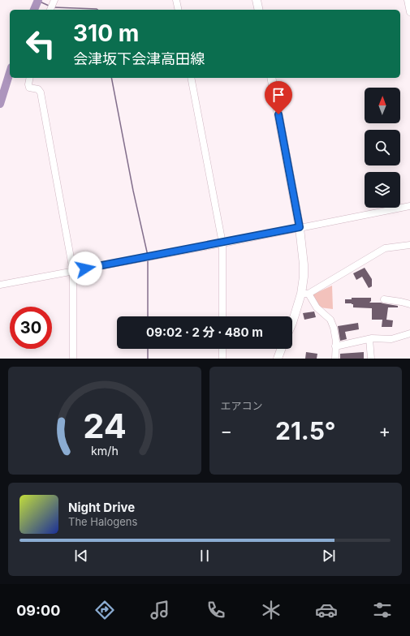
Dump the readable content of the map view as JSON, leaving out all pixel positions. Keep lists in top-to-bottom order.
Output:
{
  "north": "top",
  "page": {
    "turn": ["310 m", "会津坂下会津高田線"],
    "limit": "30",
    "trip": "09:02 · 2 分 · 480 m",
    "tile": "エアコン",
    "heat": ["−", "21.5°", "+"],
    "song": ["Night Drive", "The Halogens"],
    "tabs": "09:00",
    "gauge": ["24", "km/h"]
  }
}
